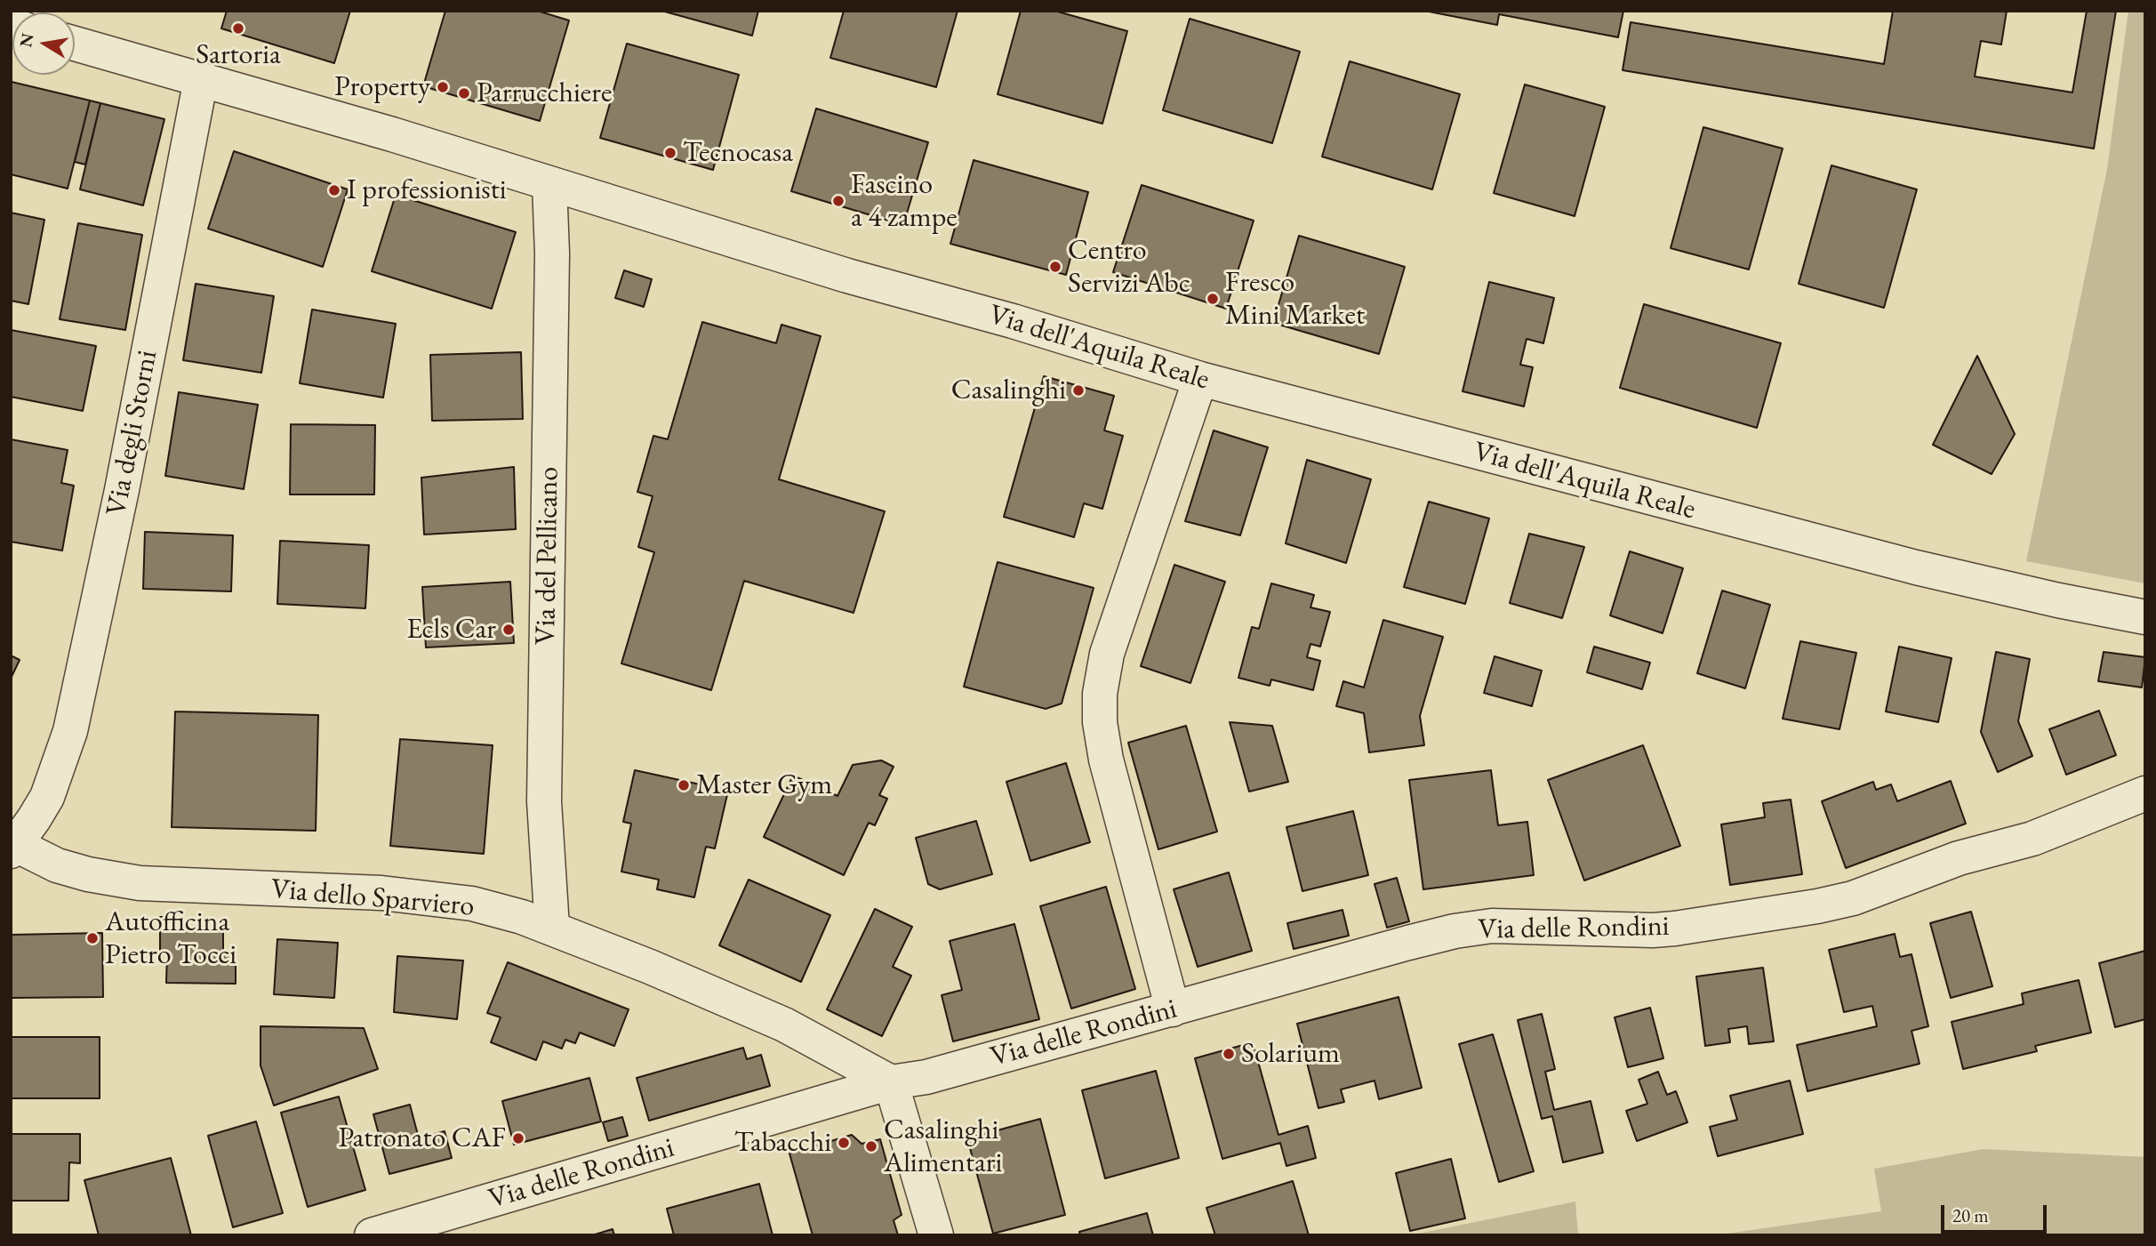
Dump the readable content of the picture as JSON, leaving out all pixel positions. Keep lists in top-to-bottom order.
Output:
{
  "streets": {
    "street": [
      "Via dell'Aquila Reale",
      "Via degli Storni",
      "Via del Pellicano",
      "Via dello Sparviero",
      "Via delle Rondini"
    ]
  },
  "crossings": [
    ["Via dell'Aquila Reale", "Via degli Storni"],
    ["Via dell'Aquila Reale", "Via del Pellicano"],
    ["Via degli Storni", "Via dello Sparviero"],
    ["Via del Pellicano", "Via dello Sparviero"],
    ["Via dello Sparviero", "Via delle Rondini"]
  ],
  "places": [
    "Sartoria",
    "Property",
    "Parrucchiere",
    "Tecnocasa",
    "I professionisti",
    "Fascino a 4 zampe",
    "Centro Servizi Abc",
    "Fresco Mini Market",
    "Casalinghi",
    "Ecls Car",
    "Master Gym",
    "Autofficina Pietro Tocci",
    "Solarium",
    "Patronato CAF",
    "Tabacchi",
    "Casalinghi Alimentari"
  ],
  "scale_bar": "20 m",
  "north": "left"
}
